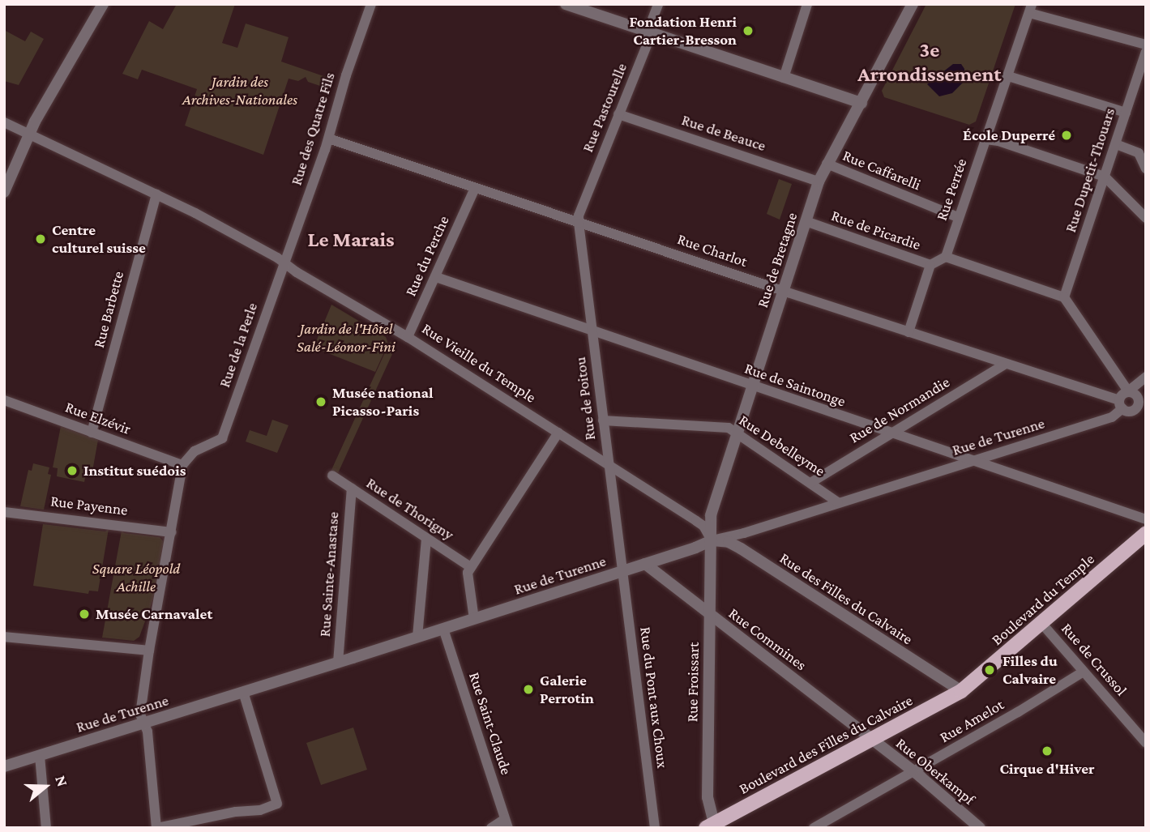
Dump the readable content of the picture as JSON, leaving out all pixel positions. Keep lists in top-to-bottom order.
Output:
{
  "streets": {
    "main road": ["Boulevard du Temple", "Boulevard des Filles du Calvaire"],
    "street": [
      "Rue Pastourelle",
      "Rue des Quatre Fils",
      "Rue de Beauce",
      "Rue Caffarelli",
      "Rue Dupetit-Thouars",
      "Rue Perrée",
      "Rue de Picardie",
      "Rue Charlot",
      "Rue du Perche",
      "Rue de Bretagne",
      "Rue Barbette",
      "Rue de la Perle",
      "Rue Vieille du Temple",
      "Rue de Saintonge",
      "Rue de Poitou",
      "Rue de Normandie",
      "Rue Elzévir",
      "Rue de Turenne",
      "Rue Debelleyme",
      "Rue Payenne",
      "Rue de Thorigny",
      "Rue Sainte-Anastase",
      "Rue des Filles du Calvaire",
      "Rue Commines",
      "Rue de Crussol",
      "Rue Froissart",
      "Rue du Pont aux Choux",
      "Rue Amelot",
      "Rue Saint-Claude",
      "Rue Oberkampf"
    ]
  },
  "crossings": [
    ["Rue Pastourelle", "Rue de Beauce"],
    ["Rue Pastourelle", "Rue Charlot"],
    ["Rue Pastourelle", "Rue de Poitou"],
    ["Rue des Quatre Fils", "Rue Charlot"],
    ["Rue des Quatre Fils", "Rue de la Perle"],
    ["Rue des Quatre Fils", "Rue Vieille du Temple"],
    ["Rue de Beauce", "Rue de Bretagne"],
    ["Rue Caffarelli", "Rue Perrée"],
    ["Rue Caffarelli", "Rue de Bretagne"],
    ["Rue Perrée", "Rue de Picardie"],
    ["Rue de Picardie", "Rue de Bretagne"],
    ["Rue Charlot", "Rue du Perche"],
    ["Rue Charlot", "Rue de Bretagne"],
    ["Rue Charlot", "Rue de Poitou"],
    ["Rue Charlot", "Rue de Normandie"],
    ["Rue Charlot", "Rue de Turenne"],
    ["Rue du Perche", "Rue Vieille du Temple"],
    ["Rue du Perche", "Rue de Saintonge"],
    ["Rue de Bretagne", "Rue Vieille du Temple"],
    ["Rue de Bretagne", "Rue de Saintonge"],
    ["Rue de Bretagne", "Rue de Turenne"],
    ["Rue de Bretagne", "Rue Debelleyme"],
    ["Rue de Bretagne", "Rue des Filles du Calvaire"],
    ["Rue de Bretagne", "Rue Froissart"],
    ["Rue Barbette", "Rue Vieille du Temple"],
    ["Rue Barbette", "Rue Elzévir"],
    ["Rue de la Perle", "Rue Vieille du Temple"],
    ["Rue de la Perle", "Rue Elzévir"],
    ["Rue Vieille du Temple", "Rue de Poitou"],
    ["Rue Vieille du Temple", "Rue de Turenne"],
    ["Rue Vieille du Temple", "Rue des Filles du Calvaire"],
    ["Rue Vieille du Temple", "Rue Froissart"],
    ["Rue de Saintonge", "Rue de Poitou"],
    ["Rue de Saintonge", "Rue de Normandie"],
    ["Rue de Saintonge", "Rue de Turenne"],
    ["Rue de Poitou", "Rue de Turenne"],
    ["Rue de Poitou", "Rue Debelleyme"],
    ["Rue de Poitou", "Rue du Pont aux Choux"],
    ["Rue de Normandie", "Rue Debelleyme"],
    ["Rue de Turenne", "Rue Debelleyme"],
    ["Rue de Turenne", "Rue Sainte-Anastase"],
    ["Rue de Turenne", "Rue des Filles du Calvaire"],
    ["Rue de Turenne", "Rue Commines"],
    ["Rue de Turenne", "Rue Froissart"],
    ["Rue de Turenne", "Rue du Pont aux Choux"],
    ["Rue de Turenne", "Rue Saint-Claude"],
    ["Rue de Thorigny", "Rue Sainte-Anastase"],
    ["Rue des Filles du Calvaire", "Boulevard du Temple"],
    ["Rue des Filles du Calvaire", "Rue Froissart"],
    ["Rue des Filles du Calvaire", "Boulevard des Filles du Calvaire"],
    ["Boulevard du Temple", "Rue de Crussol"],
    ["Boulevard du Temple", "Boulevard des Filles du Calvaire"],
    ["Rue Commines", "Rue Froissart"],
    ["Rue Commines", "Boulevard des Filles du Calvaire"],
    ["Rue Commines", "Rue Oberkampf"],
    ["Rue de Crussol", "Rue Amelot"],
    ["Rue Froissart", "Boulevard des Filles du Calvaire"],
    ["Rue Amelot", "Rue Oberkampf"],
    ["Boulevard des Filles du Calvaire", "Rue Oberkampf"]
  ],
  "districts": ["3e Arrondissement", "Le Marais"],
  "parks": ["Jardin des Archives-Nationales", "Jardin de l'Hôtel Salé-Léonor-Fini", "Square Léopold Achille"],
  "places": [
    "Fondation Henri Cartier-Bresson",
    "École Duperré",
    "Centre culturel suisse",
    "Musée national Picasso-Paris",
    "Institut suédois",
    "Musée Carnavalet",
    "Filles du Calvaire",
    "Galerie Perrotin",
    "Cirque d'Hiver"
  ],
  "north": "right"
}
